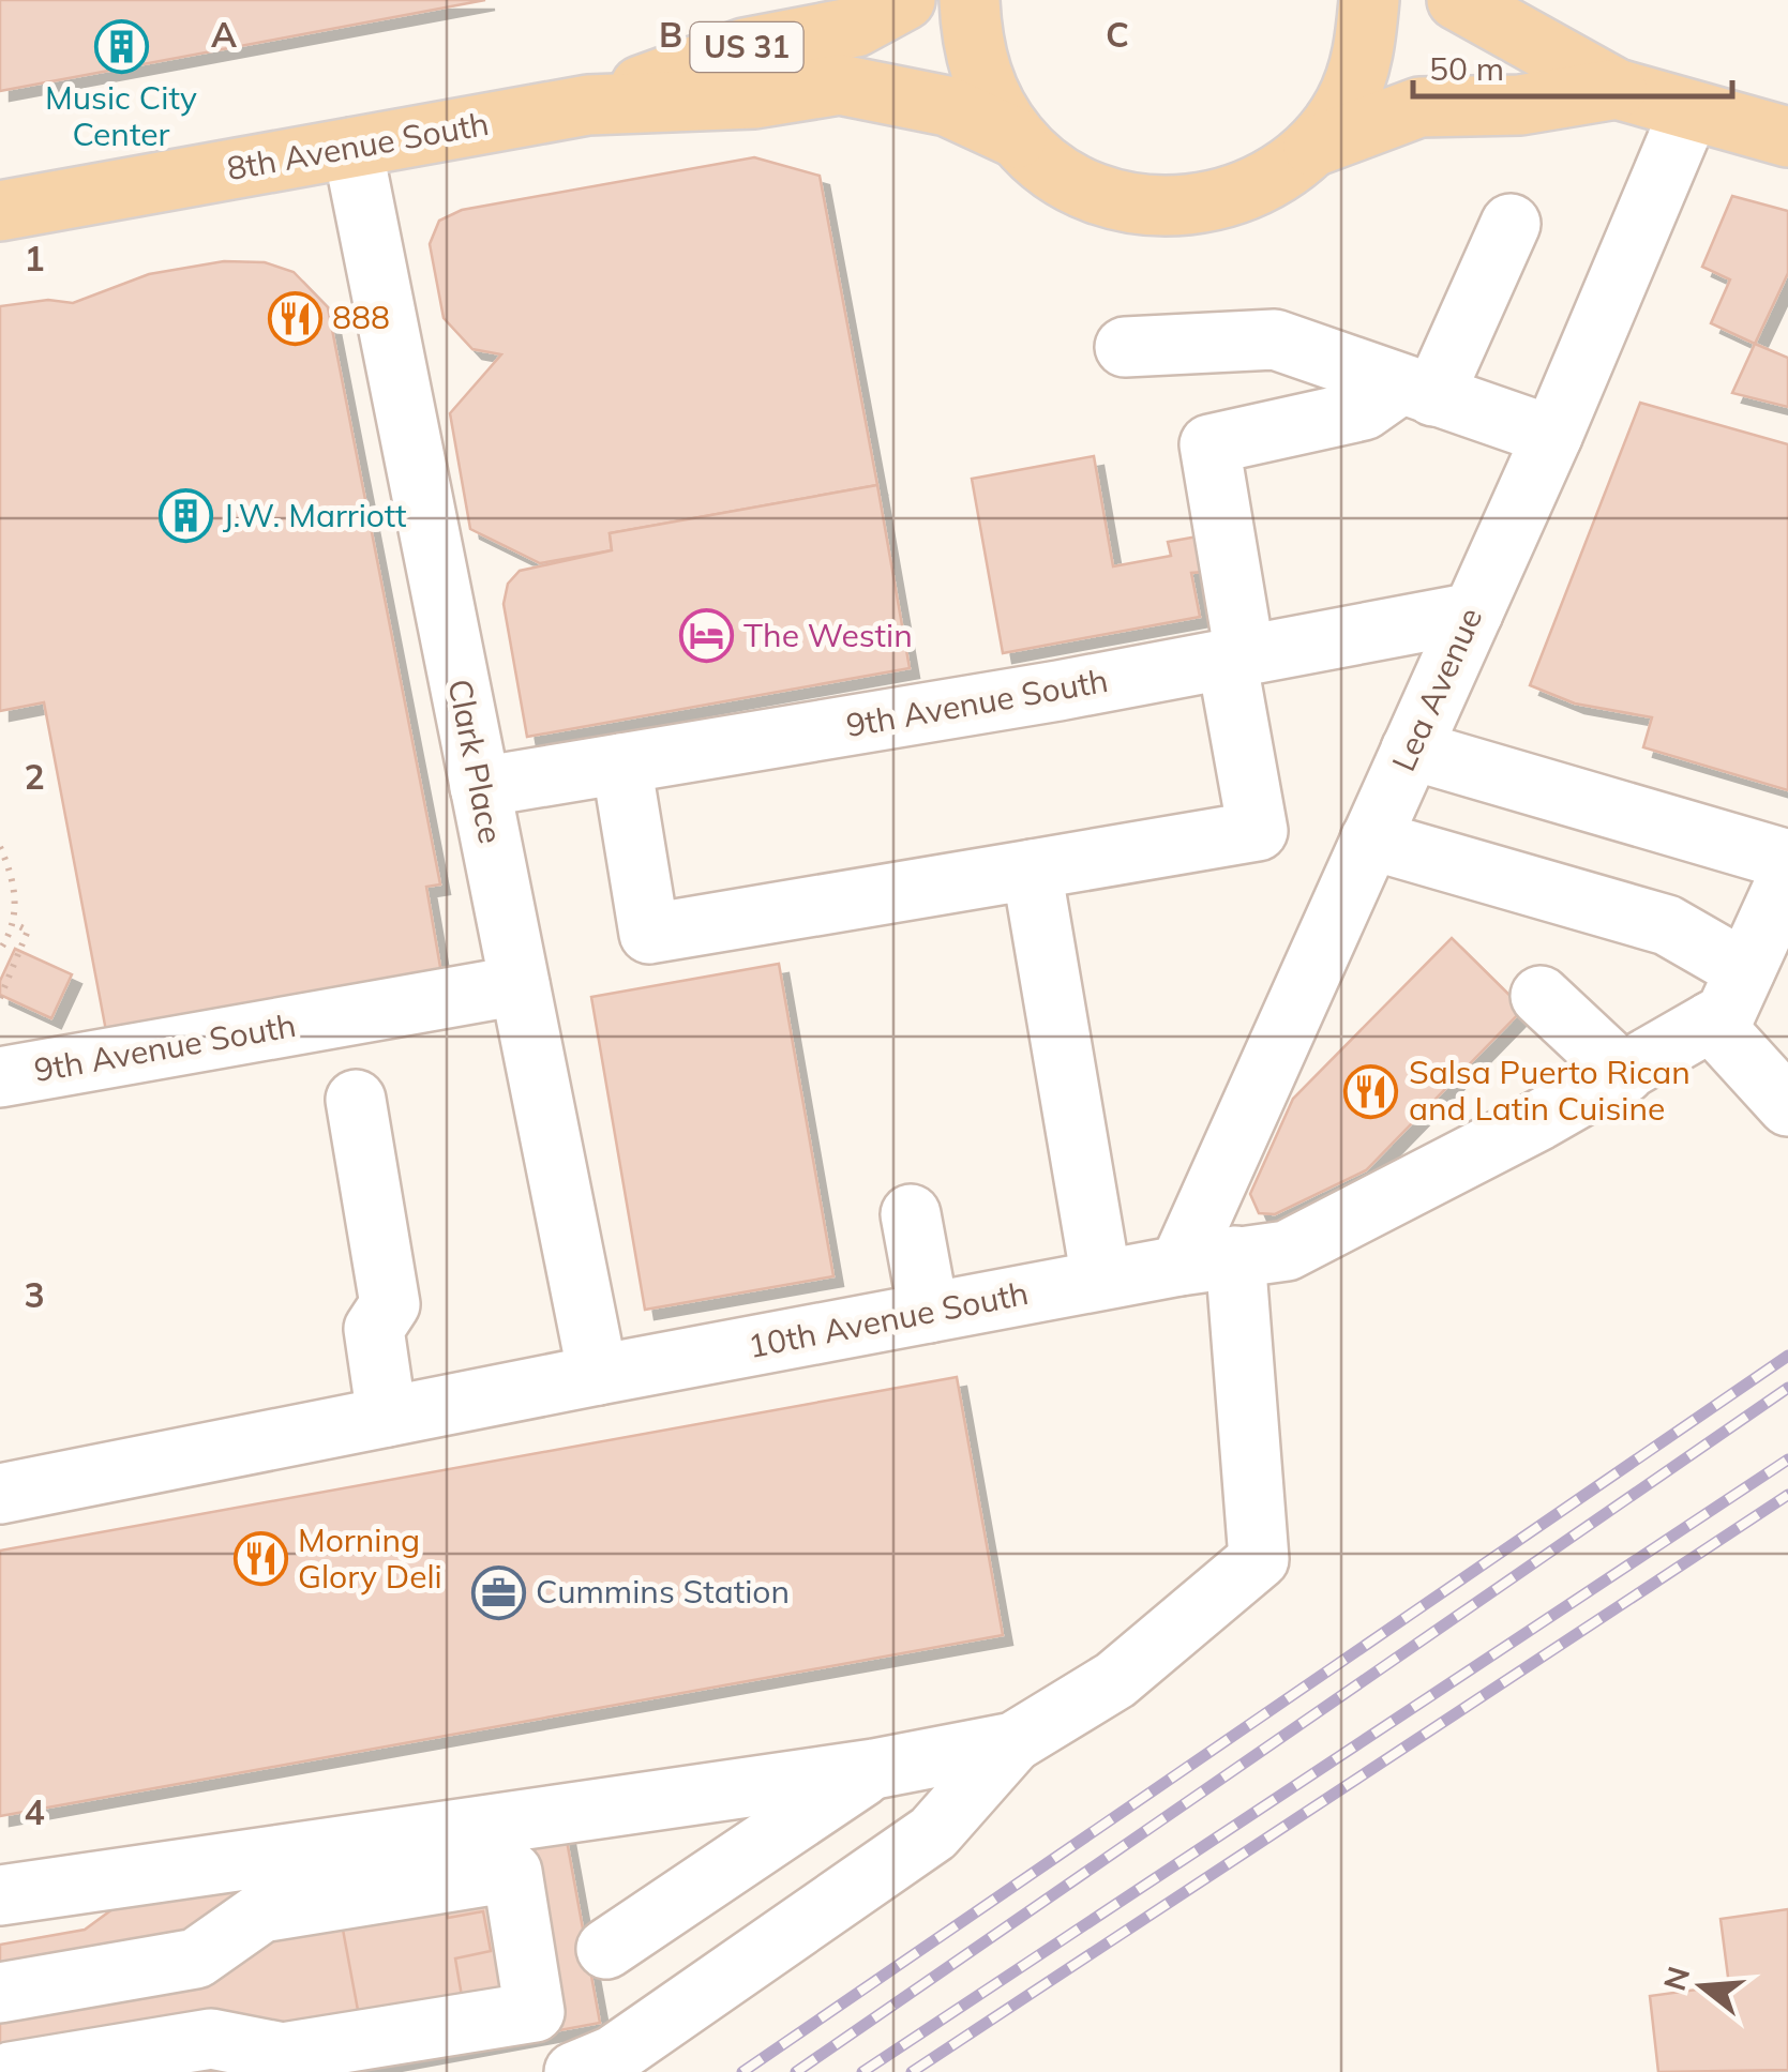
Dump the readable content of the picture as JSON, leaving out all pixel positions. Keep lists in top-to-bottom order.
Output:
{
  "streets": {
    "main road": ["US 31", "8th Avenue South"],
    "street": [
      "Lea Avenue",
      "9th Avenue South",
      "Clark Place",
      "10th Avenue South"
    ]
  },
  "crossings": [
    ["US 31", "8th Avenue South"],
    ["US 31", "Lea Avenue"],
    ["8th Avenue South", "Clark Place"],
    ["Lea Avenue", "9th Avenue South"],
    ["Lea Avenue", "10th Avenue South"],
    ["9th Avenue South", "Clark Place"],
    ["Clark Place", "10th Avenue South"]
  ],
  "places": {
    "building": ["Music City Center", "J.W. Marriott"],
    "restaurant": ["888", "Salsa Puerto Rican and Latin Cuisine", "Morning Glory Deli"],
    "hotel": ["The Westin"],
    "office": ["Cummins Station"]
  },
  "scale_bar": "50 m",
  "north": "left",
  "grid": {
    "columns": ["A", "B", "C"],
    "rows": [
      "1",
      "2",
      "3",
      "4"
    ]
  }
}
